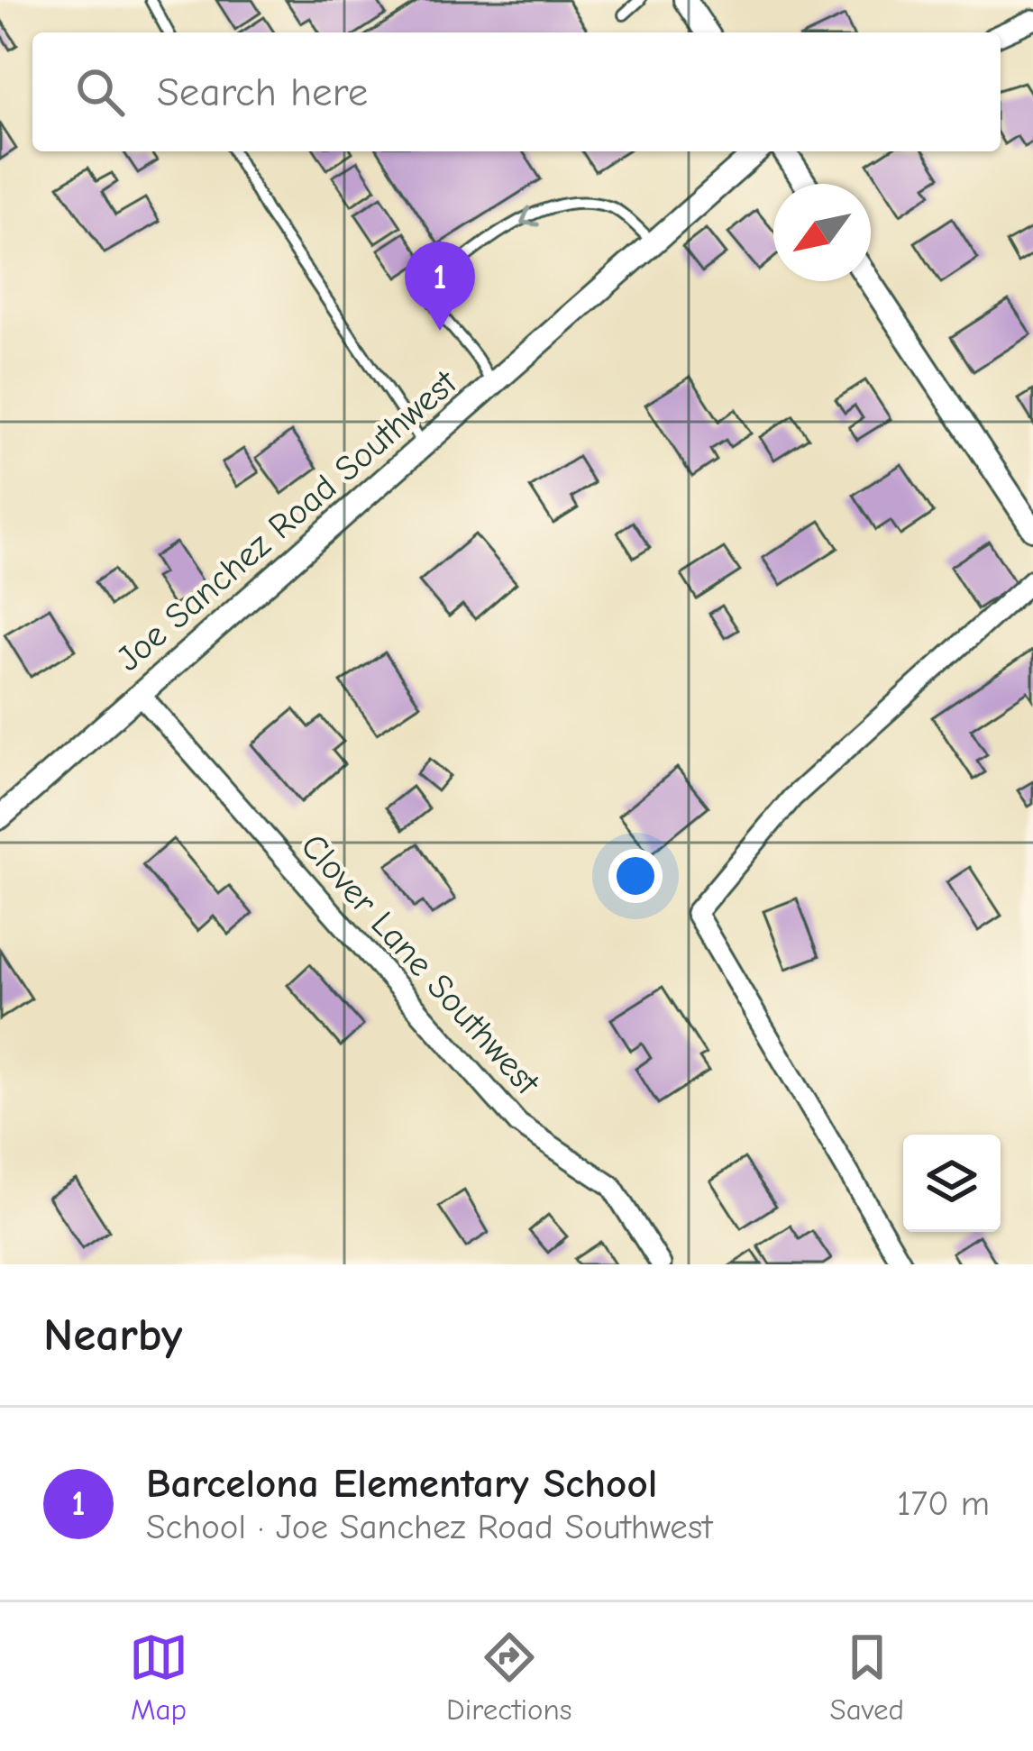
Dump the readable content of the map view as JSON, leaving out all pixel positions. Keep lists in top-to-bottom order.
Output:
{
  "streets": {
    "street": ["Joe Sanchez Road Southwest", "Clover Lane Southwest"]
  },
  "crossings": [
    ["Joe Sanchez Road Southwest", "Clover Lane Southwest"]
  ],
  "north": "bottom left",
  "page": {
    "search": "Search here",
    "pins": "1",
    "heading": "Nearby",
    "list": [
      {
        "mark": "1",
        "name": "Barcelona Elementary School",
        "note": "School · Joe Sanchez Road Southwest",
        "value": "170 m"
      }
    ],
    "nav": ["Map", "Directions", "Saved"]
  }
}
